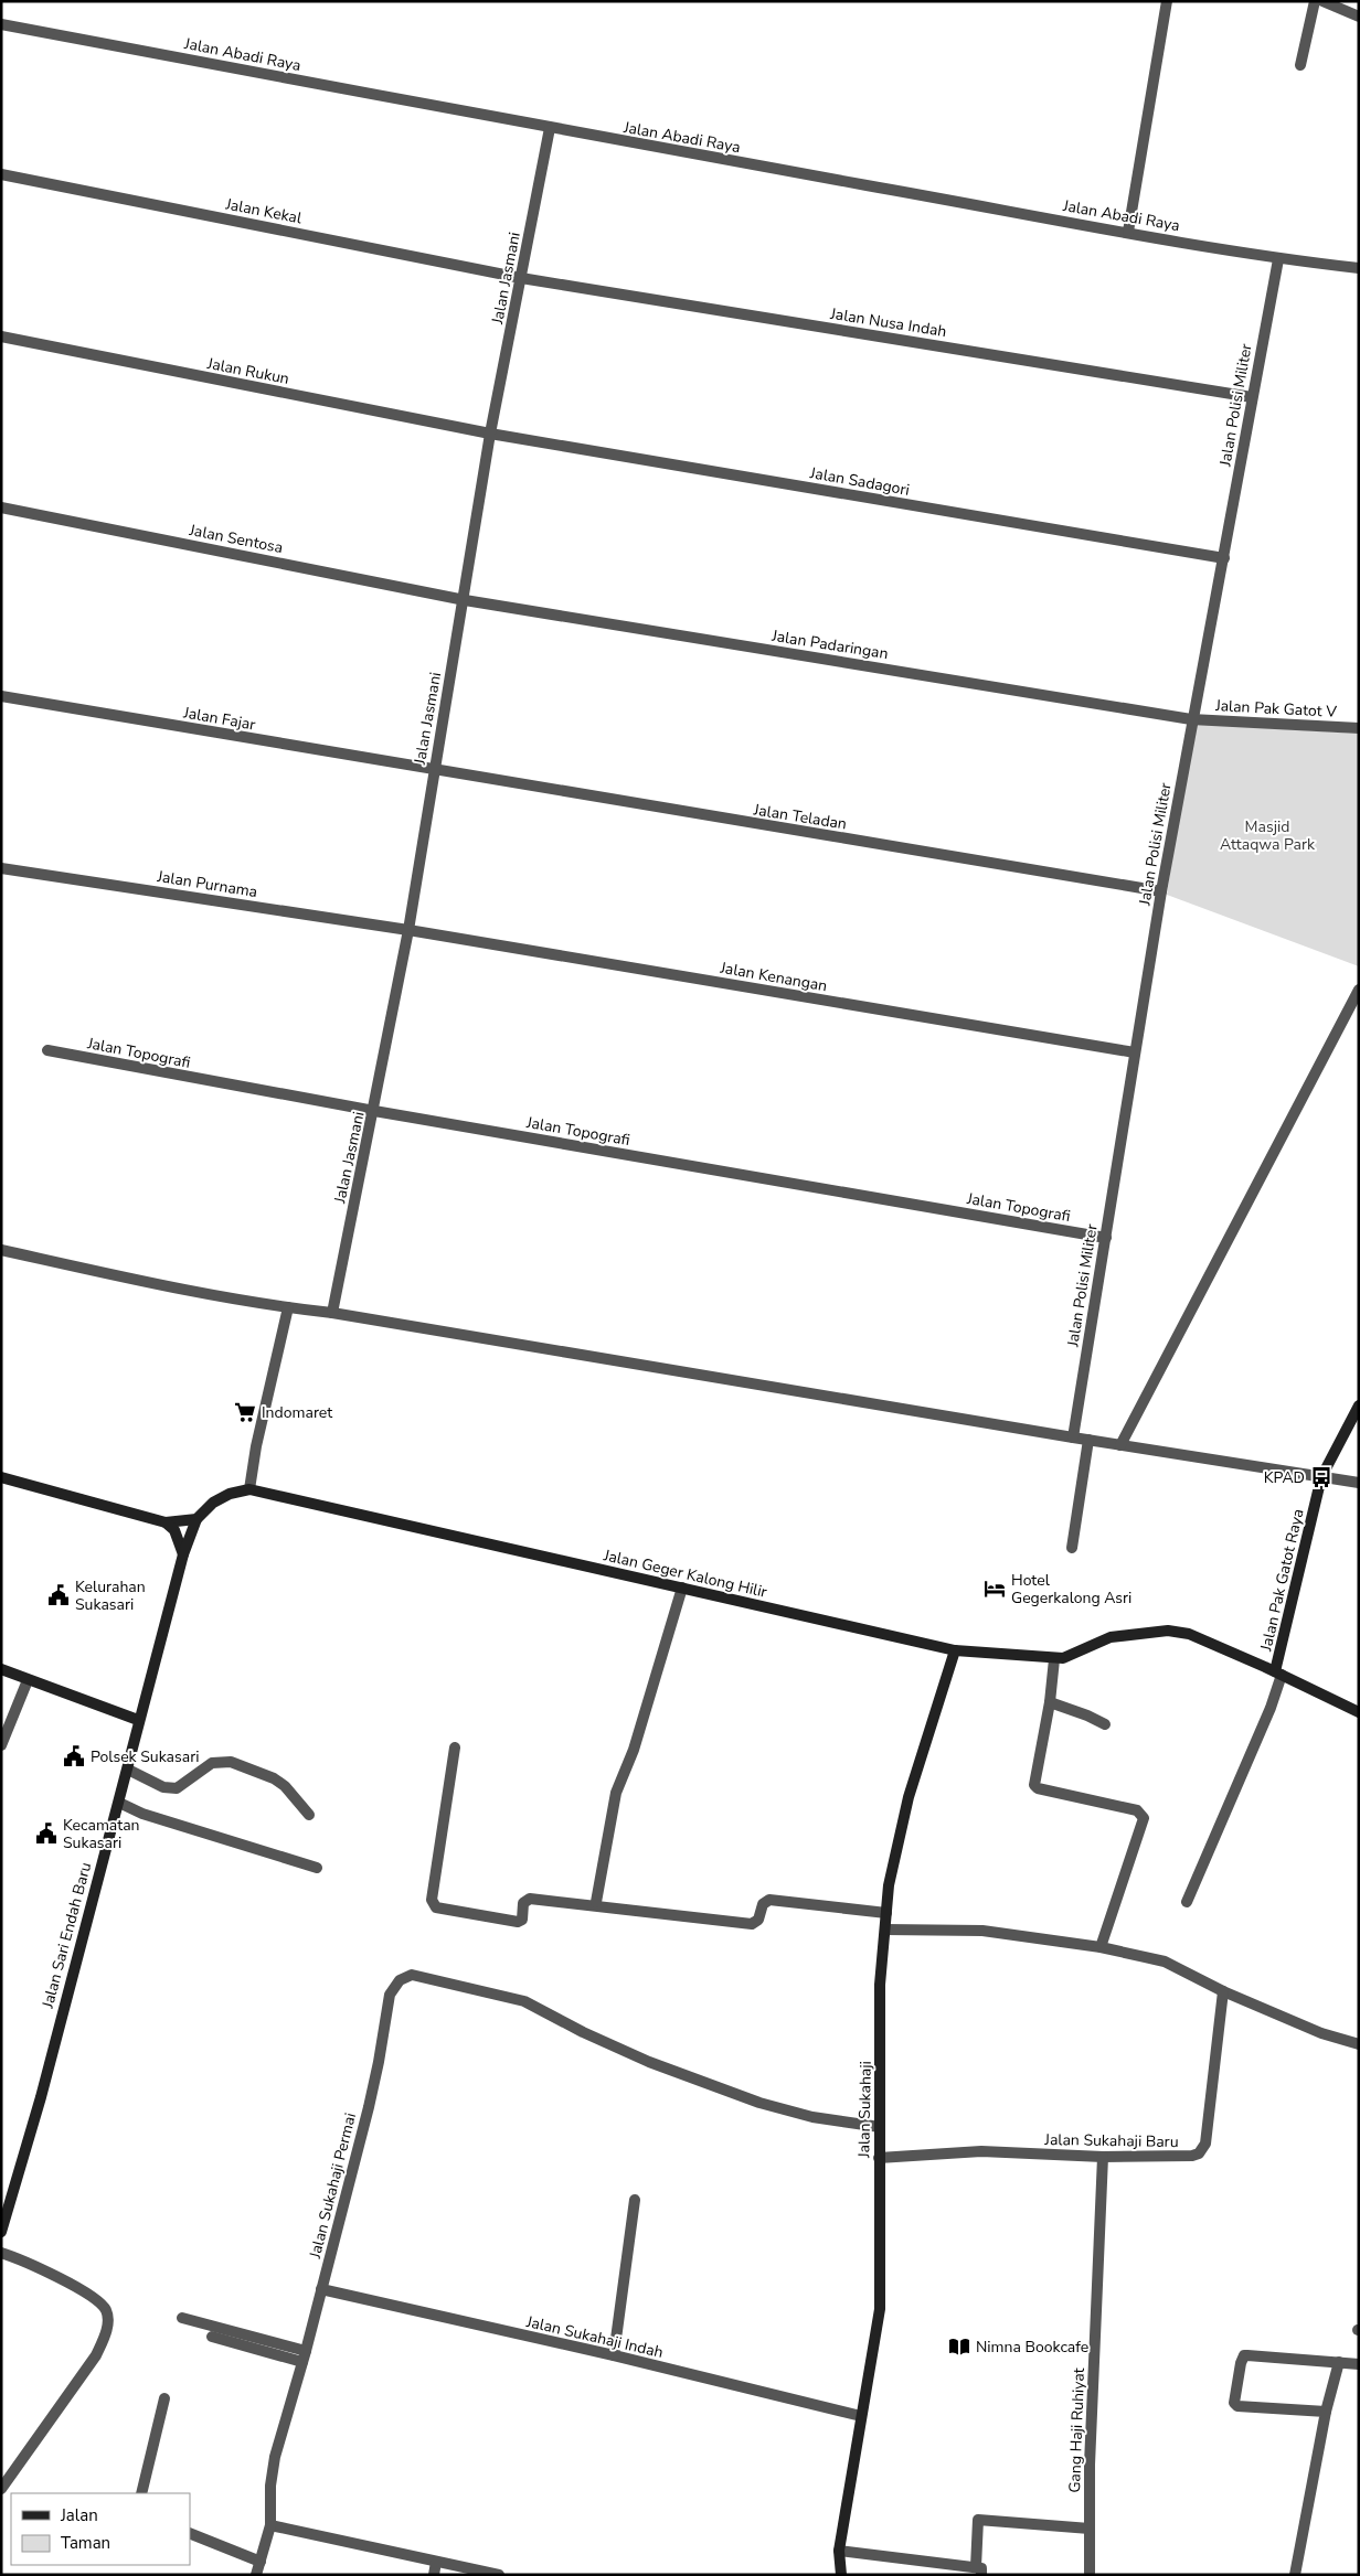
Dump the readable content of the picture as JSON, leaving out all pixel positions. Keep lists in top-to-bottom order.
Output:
{
  "streets": {
    "main road": [
      "Jalan Geger Kalong Hilir",
      "Jalan Pak Gatot Raya",
      "Jalan Sari Endah Baru",
      "Jalan Sukahaji"
    ],
    "street": [
      "Jalan Abadi Raya",
      "Jalan Kekal",
      "Jalan Jasmani",
      "Jalan Nusa Indah",
      "Jalan Rukun",
      "Jalan Polisi Militer",
      "Jalan Sadagori",
      "Jalan Sentosa",
      "Jalan Padaringan",
      "Jalan Pak Gatot V",
      "Jalan Fajar",
      "Jalan Teladan",
      "Jalan Purnama",
      "Jalan Kenangan",
      "Jalan Topografi",
      "Jalan Sukahaji Baru",
      "Jalan Sukahaji Permai",
      "Jalan Sukahaji Indah",
      "Gang Haji Ruhiyat"
    ]
  },
  "crossings": [
    ["Jalan Abadi Raya", "Jalan Jasmani"],
    ["Jalan Abadi Raya", "Jalan Polisi Militer"],
    ["Jalan Kekal", "Jalan Jasmani"],
    ["Jalan Kekal", "Jalan Nusa Indah"],
    ["Jalan Jasmani", "Jalan Nusa Indah"],
    ["Jalan Jasmani", "Jalan Rukun"],
    ["Jalan Jasmani", "Jalan Sadagori"],
    ["Jalan Jasmani", "Jalan Sentosa"],
    ["Jalan Jasmani", "Jalan Padaringan"],
    ["Jalan Jasmani", "Jalan Fajar"],
    ["Jalan Jasmani", "Jalan Teladan"],
    ["Jalan Jasmani", "Jalan Purnama"],
    ["Jalan Jasmani", "Jalan Kenangan"],
    ["Jalan Jasmani", "Jalan Topografi"],
    ["Jalan Nusa Indah", "Jalan Polisi Militer"],
    ["Jalan Rukun", "Jalan Sadagori"],
    ["Jalan Polisi Militer", "Jalan Sadagori"],
    ["Jalan Polisi Militer", "Jalan Padaringan"],
    ["Jalan Polisi Militer", "Jalan Pak Gatot V"],
    ["Jalan Polisi Militer", "Jalan Teladan"],
    ["Jalan Polisi Militer", "Jalan Kenangan"],
    ["Jalan Polisi Militer", "Jalan Topografi"],
    ["Jalan Sentosa", "Jalan Padaringan"],
    ["Jalan Padaringan", "Jalan Pak Gatot V"],
    ["Jalan Fajar", "Jalan Teladan"],
    ["Jalan Purnama", "Jalan Kenangan"],
    ["Jalan Geger Kalong Hilir", "Jalan Pak Gatot Raya"],
    ["Jalan Geger Kalong Hilir", "Jalan Sari Endah Baru"],
    ["Jalan Geger Kalong Hilir", "Jalan Sukahaji"],
    ["Jalan Sukahaji", "Jalan Sukahaji Baru"],
    ["Jalan Sukahaji", "Jalan Sukahaji Permai"],
    ["Jalan Sukahaji", "Jalan Sukahaji Indah"],
    ["Jalan Sukahaji Baru", "Gang Haji Ruhiyat"],
    ["Jalan Sukahaji Permai", "Jalan Sukahaji Indah"]
  ],
  "parks": ["Masjid Attaqwa Park"],
  "places": {
    "supermarket": ["Indomaret"],
    "bus stop": ["KPAD"],
    "hotel": ["Hotel Gegerkalong Asri"],
    "public building": ["Kelurahan Sukasari", "Polsek Sukasari", "Kecamatan Sukasari"],
    "library": ["Nimna Bookcafe"]
  },
  "legend": ["Jalan", "Taman"]
}
